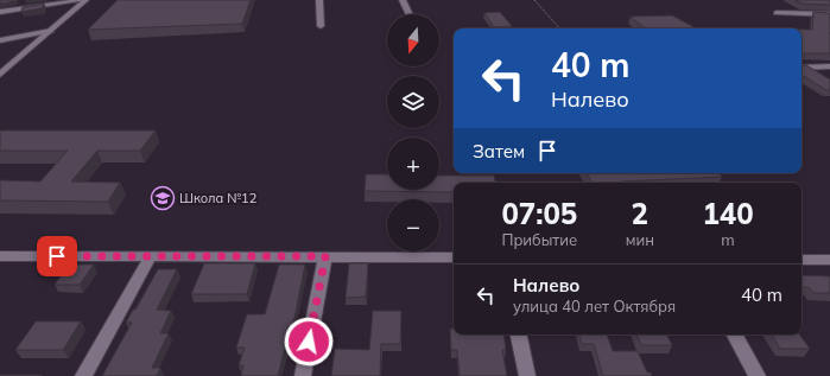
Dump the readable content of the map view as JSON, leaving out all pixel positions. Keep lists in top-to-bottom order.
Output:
{
  "places": {
    "school or university": ["Школа №12"]
  },
  "north": "bottom",
  "page": {
    "map_buttons": ["+", "−"],
    "turn": ["40 m", "Налево"],
    "then": "Затем",
    "eta": [
      "07:05",
      "Прибытие",
      "2",
      "мин",
      "140",
      "m"
    ],
    "list": [
      {
        "name": "Налево",
        "note": "улица 40 лет Октября",
        "value": "40 m"
      }
    ]
  }
}
